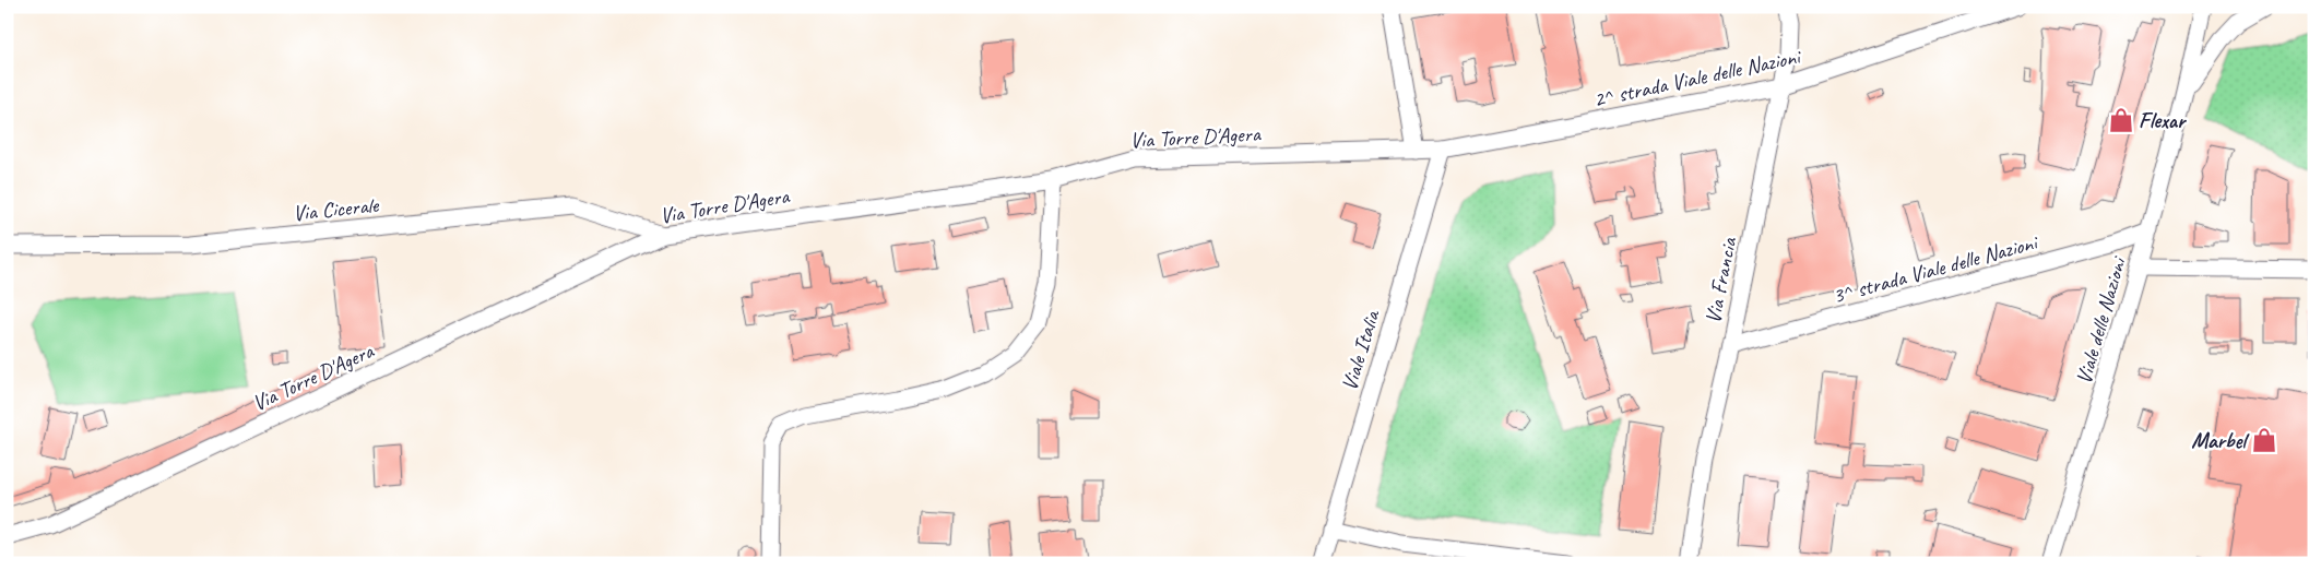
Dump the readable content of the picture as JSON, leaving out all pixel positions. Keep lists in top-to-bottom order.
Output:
{
  "streets": {
    "street": [
      "2^ strada Viale delle Nazioni",
      "Via Torre D'Agera",
      "Via Cicerale",
      "3^ strada Viale delle Nazioni",
      "Via Francia",
      "Viale delle Nazioni",
      "Viale Italia"
    ]
  },
  "crossings": [
    ["2^ strada Viale delle Nazioni", "Via Torre D'Agera"],
    ["2^ strada Viale delle Nazioni", "Via Francia"],
    ["2^ strada Viale delle Nazioni", "Viale Italia"],
    ["Via Torre D'Agera", "Via Cicerale"],
    ["Via Torre D'Agera", "Viale Italia"],
    ["3^ strada Viale delle Nazioni", "Via Francia"],
    ["3^ strada Viale delle Nazioni", "Viale delle Nazioni"]
  ],
  "places": {
    "shop": ["Flexar", "Marbel"]
  }
}
